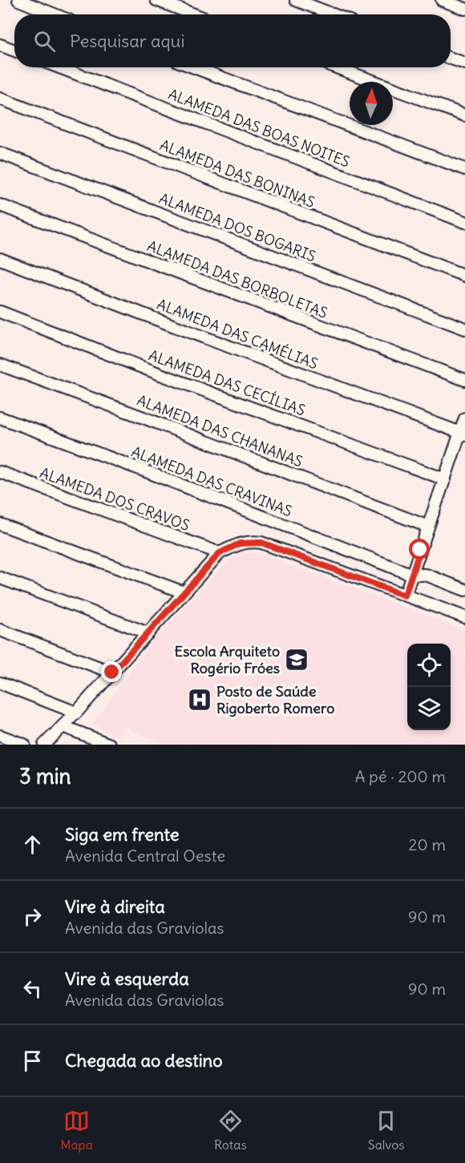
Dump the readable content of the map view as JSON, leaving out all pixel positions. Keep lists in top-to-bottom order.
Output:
{
  "streets": {
    "street": [
      "ALAMEDA DAS BOAS NOITES",
      "ALAMEDA DAS BONINAS",
      "ALAMEDA DOS BOGARIS",
      "ALAMEDA DAS BORBOLETAS",
      "ALAMEDA DAS CAMÉLIAS",
      "ALAMEDA DAS CECÍLIAS",
      "ALAMEDA DAS CHANANAS",
      "ALAMEDA DAS CRAVINAS",
      "ALAMEDA DOS CRAVOS"
    ]
  },
  "places": {
    "school or university": ["Escola Arquiteto Rogério Fróes"],
    "hospital": ["Posto de Saúde Rigoberto Romero"]
  },
  "north": "top",
  "page": {
    "search": "Pesquisar aqui",
    "heading": ["3 min", "A pé · 200 m"],
    "list": [
      ["Siga em frente", "Avenida Central Oeste", "20 m"],
      ["Vire à direita", "Avenida das Graviolas", "90 m"],
      ["Vire à esquerda", "Avenida das Graviolas", "90 m"],
      "Chegada ao destino"
    ],
    "nav": ["Mapa", "Rotas", "Salvos"]
  }
}
